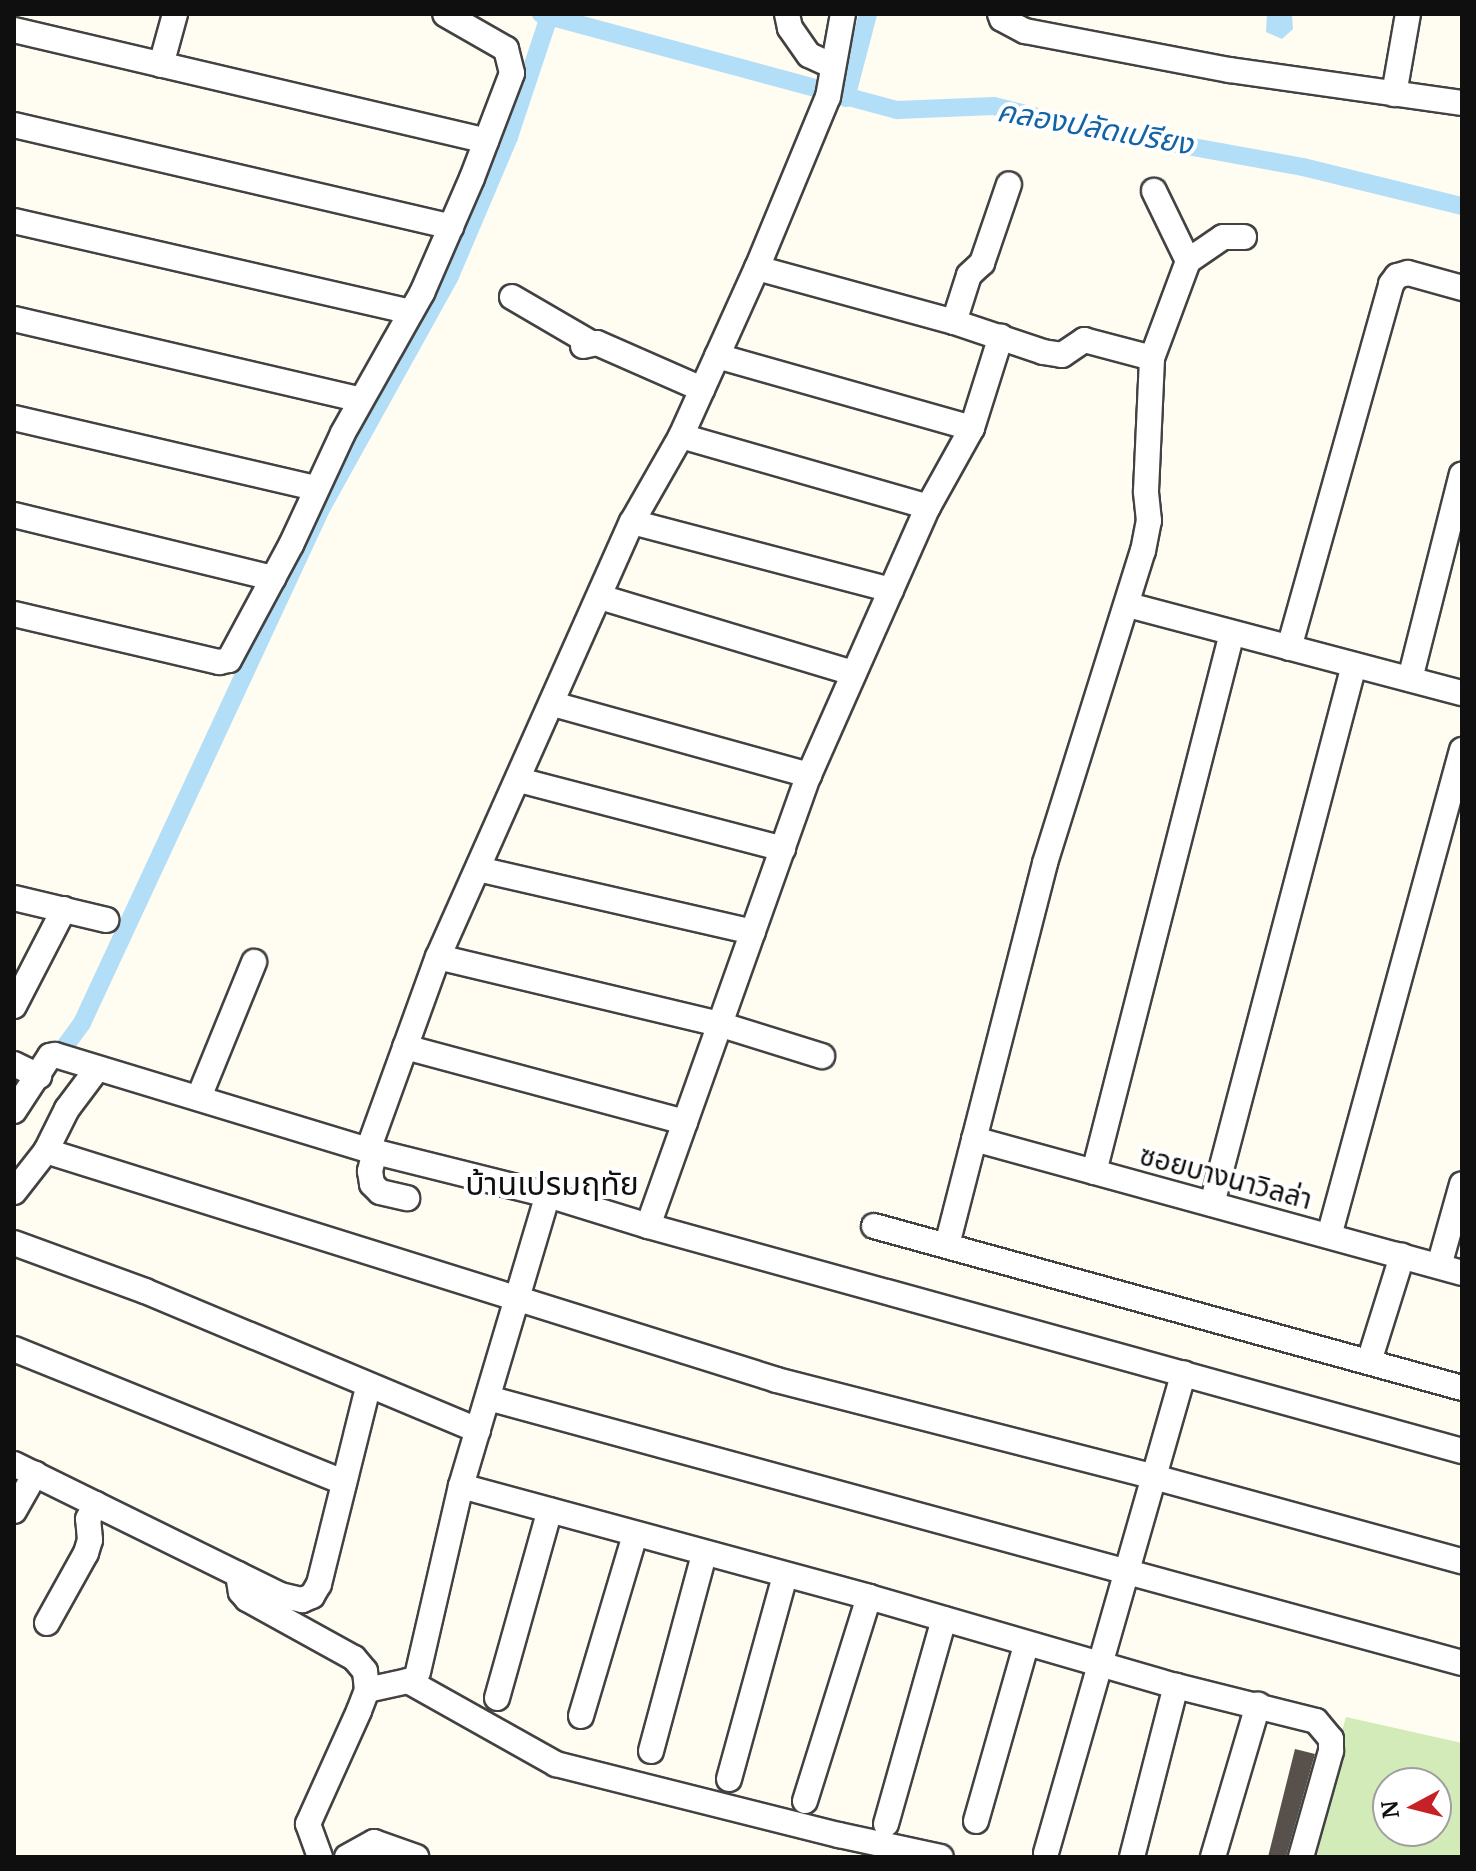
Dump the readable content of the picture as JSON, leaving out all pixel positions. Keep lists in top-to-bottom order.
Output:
{
  "streets": {
    "street": ["ซอยบางนาวิลล่า"]
  },
  "districts": ["บ้านเปรมฤทัย"],
  "water": ["คลองปลัดเปรียง"],
  "north": "left"
}
